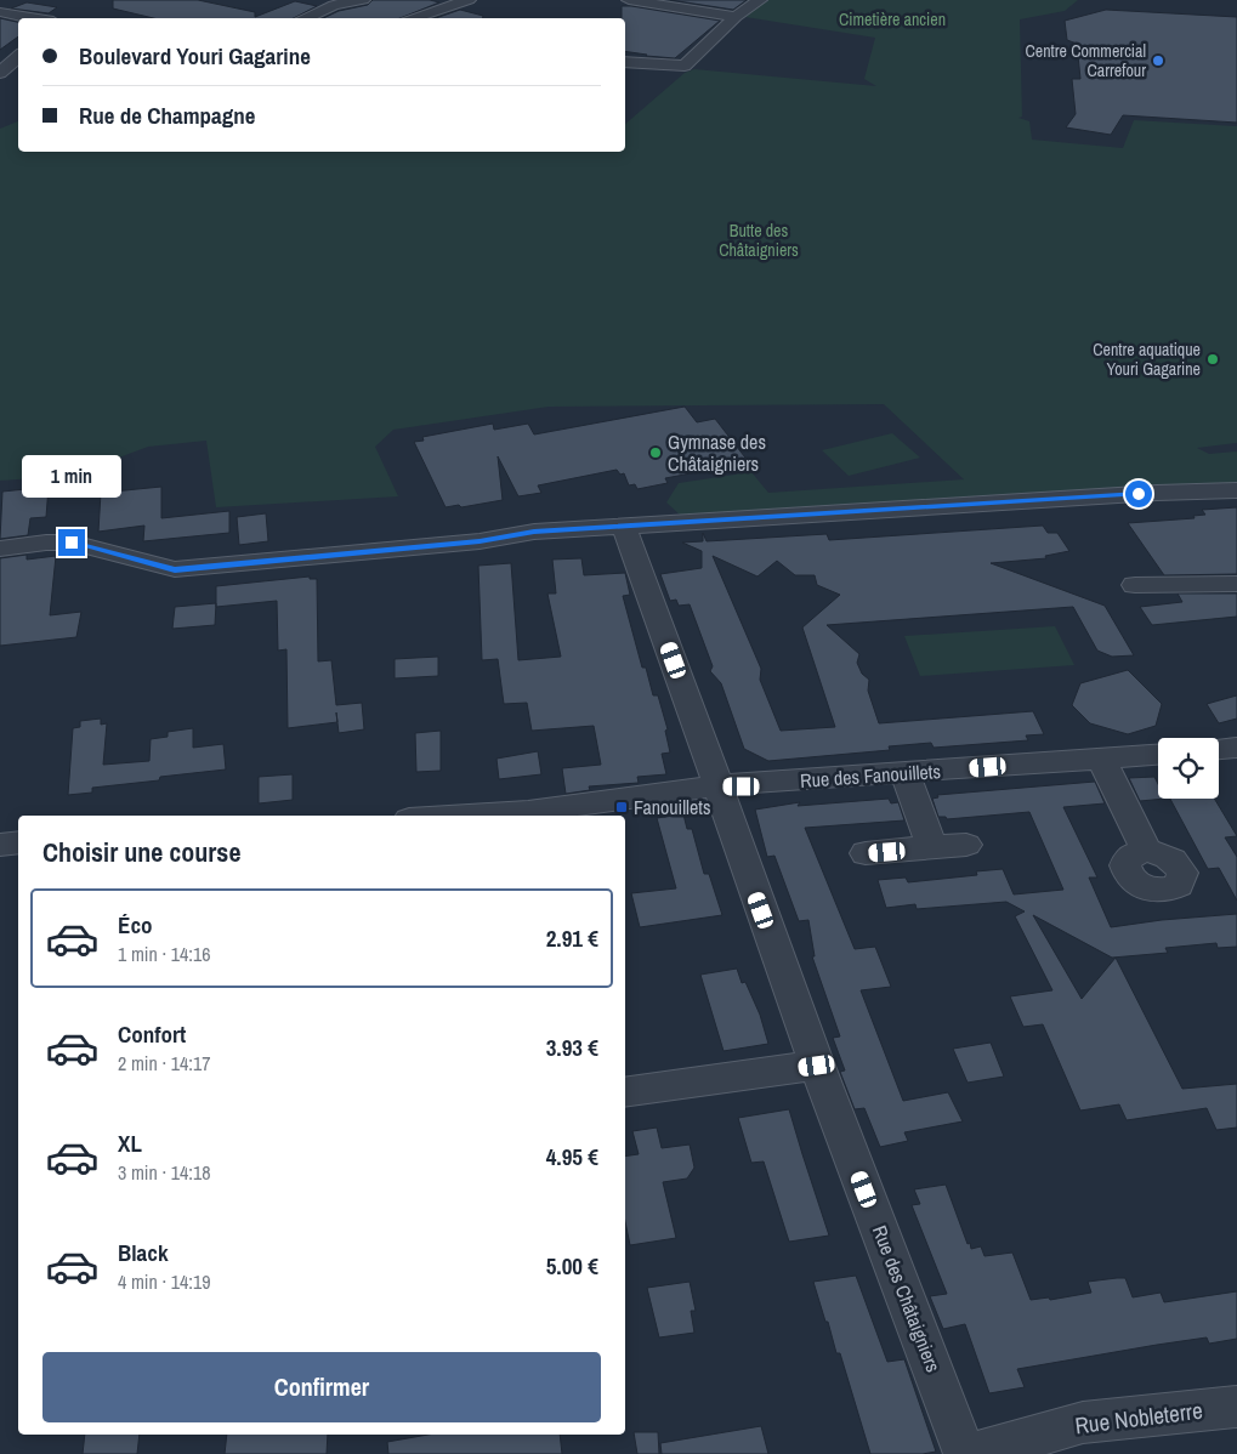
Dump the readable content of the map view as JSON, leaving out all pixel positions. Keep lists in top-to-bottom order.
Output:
{
  "streets": {
    "street": ["Rue des Fanouillets", "Rue des Châtaigniers", "Rue Nobleterre"]
  },
  "crossings": [
    ["Rue des Fanouillets", "Rue des Châtaigniers"]
  ],
  "parks": ["Cimetière ancien", "Butte des Châtaigniers"],
  "places": {
    "other": ["Centre Commercial Carrefour", "Centre aquatique Youri Gagarine", "Gymnase des Châtaigniers"],
    "transit": ["Fanouillets"]
  },
  "page": {
    "banner": ["Boulevard Youri Gagarine", "Rue de Champagne"],
    "bubble": "1 min",
    "heading": "Choisir une course",
    "list": [
      {
        "name": "Éco",
        "note": "1 min · 14:16",
        "value": "2.91 €"
      },
      {
        "name": "Confort",
        "note": "2 min · 14:17",
        "value": "3.93 €"
      },
      {
        "name": "XL",
        "note": "3 min · 14:18",
        "value": "4.95 €"
      },
      {
        "name": "Black",
        "note": "4 min · 14:19",
        "value": "5.00 €"
      }
    ],
    "buttons": "Confirmer"
  }
}
